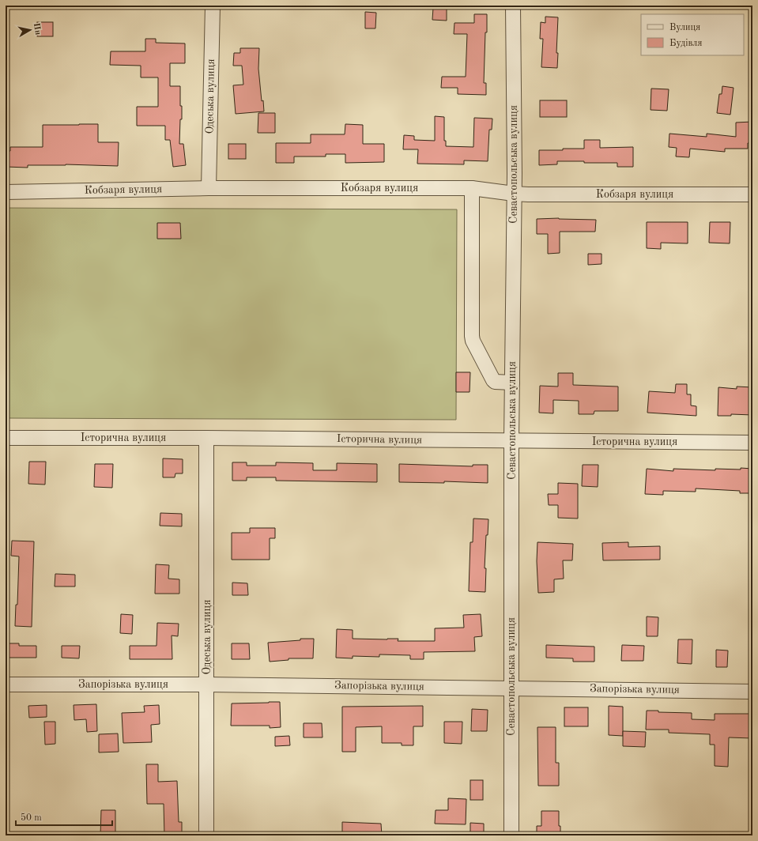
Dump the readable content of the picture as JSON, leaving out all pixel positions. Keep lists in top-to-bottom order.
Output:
{
  "streets": {
    "street": [
      "Одеська вулиця",
      "Севастопольська вулиця",
      "Кобзаря вулиця",
      "Історична вулиця",
      "Запорізька вулиця"
    ]
  },
  "crossings": [
    ["Одеська вулиця", "Кобзаря вулиця"],
    ["Одеська вулиця", "Історична вулиця"],
    ["Одеська вулиця", "Запорізька вулиця"],
    ["Севастопольська вулиця", "Кобзаря вулиця"],
    ["Севастопольська вулиця", "Історична вулиця"],
    ["Севастопольська вулиця", "Запорізька вулиця"]
  ],
  "legend": ["Вулиця", "Будівля"],
  "scale_bar": "50 m",
  "north": "right"
}
